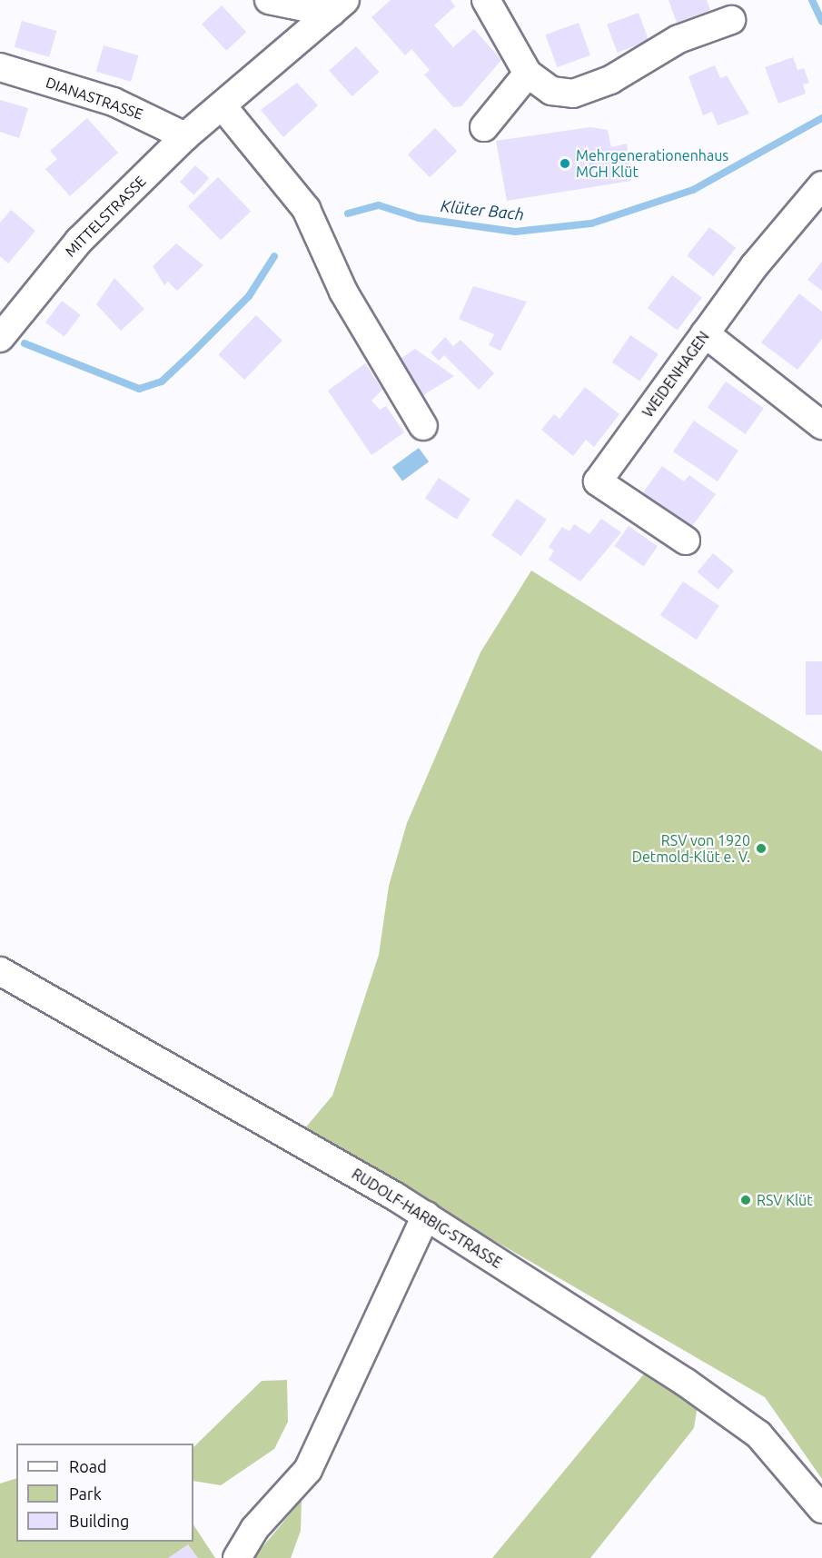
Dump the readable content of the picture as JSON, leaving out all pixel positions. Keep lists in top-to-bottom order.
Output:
{
  "streets": {
    "street": [
      "DIANASTRASSE",
      "MITTELSTRASSE",
      "WEIDENHAGEN",
      "RUDOLF-HARBIG-STRASSE"
    ]
  },
  "crossings": [
    ["DIANASTRASSE", "MITTELSTRASSE"]
  ],
  "water": ["Klüter Bach"],
  "places": ["Mehrgenerationenhaus MGH Klüt", "RSV von 1920 Detmold-Klüt e. V.", "RSV Klüt"],
  "legend": ["Road", "Park", "Building"]
}
